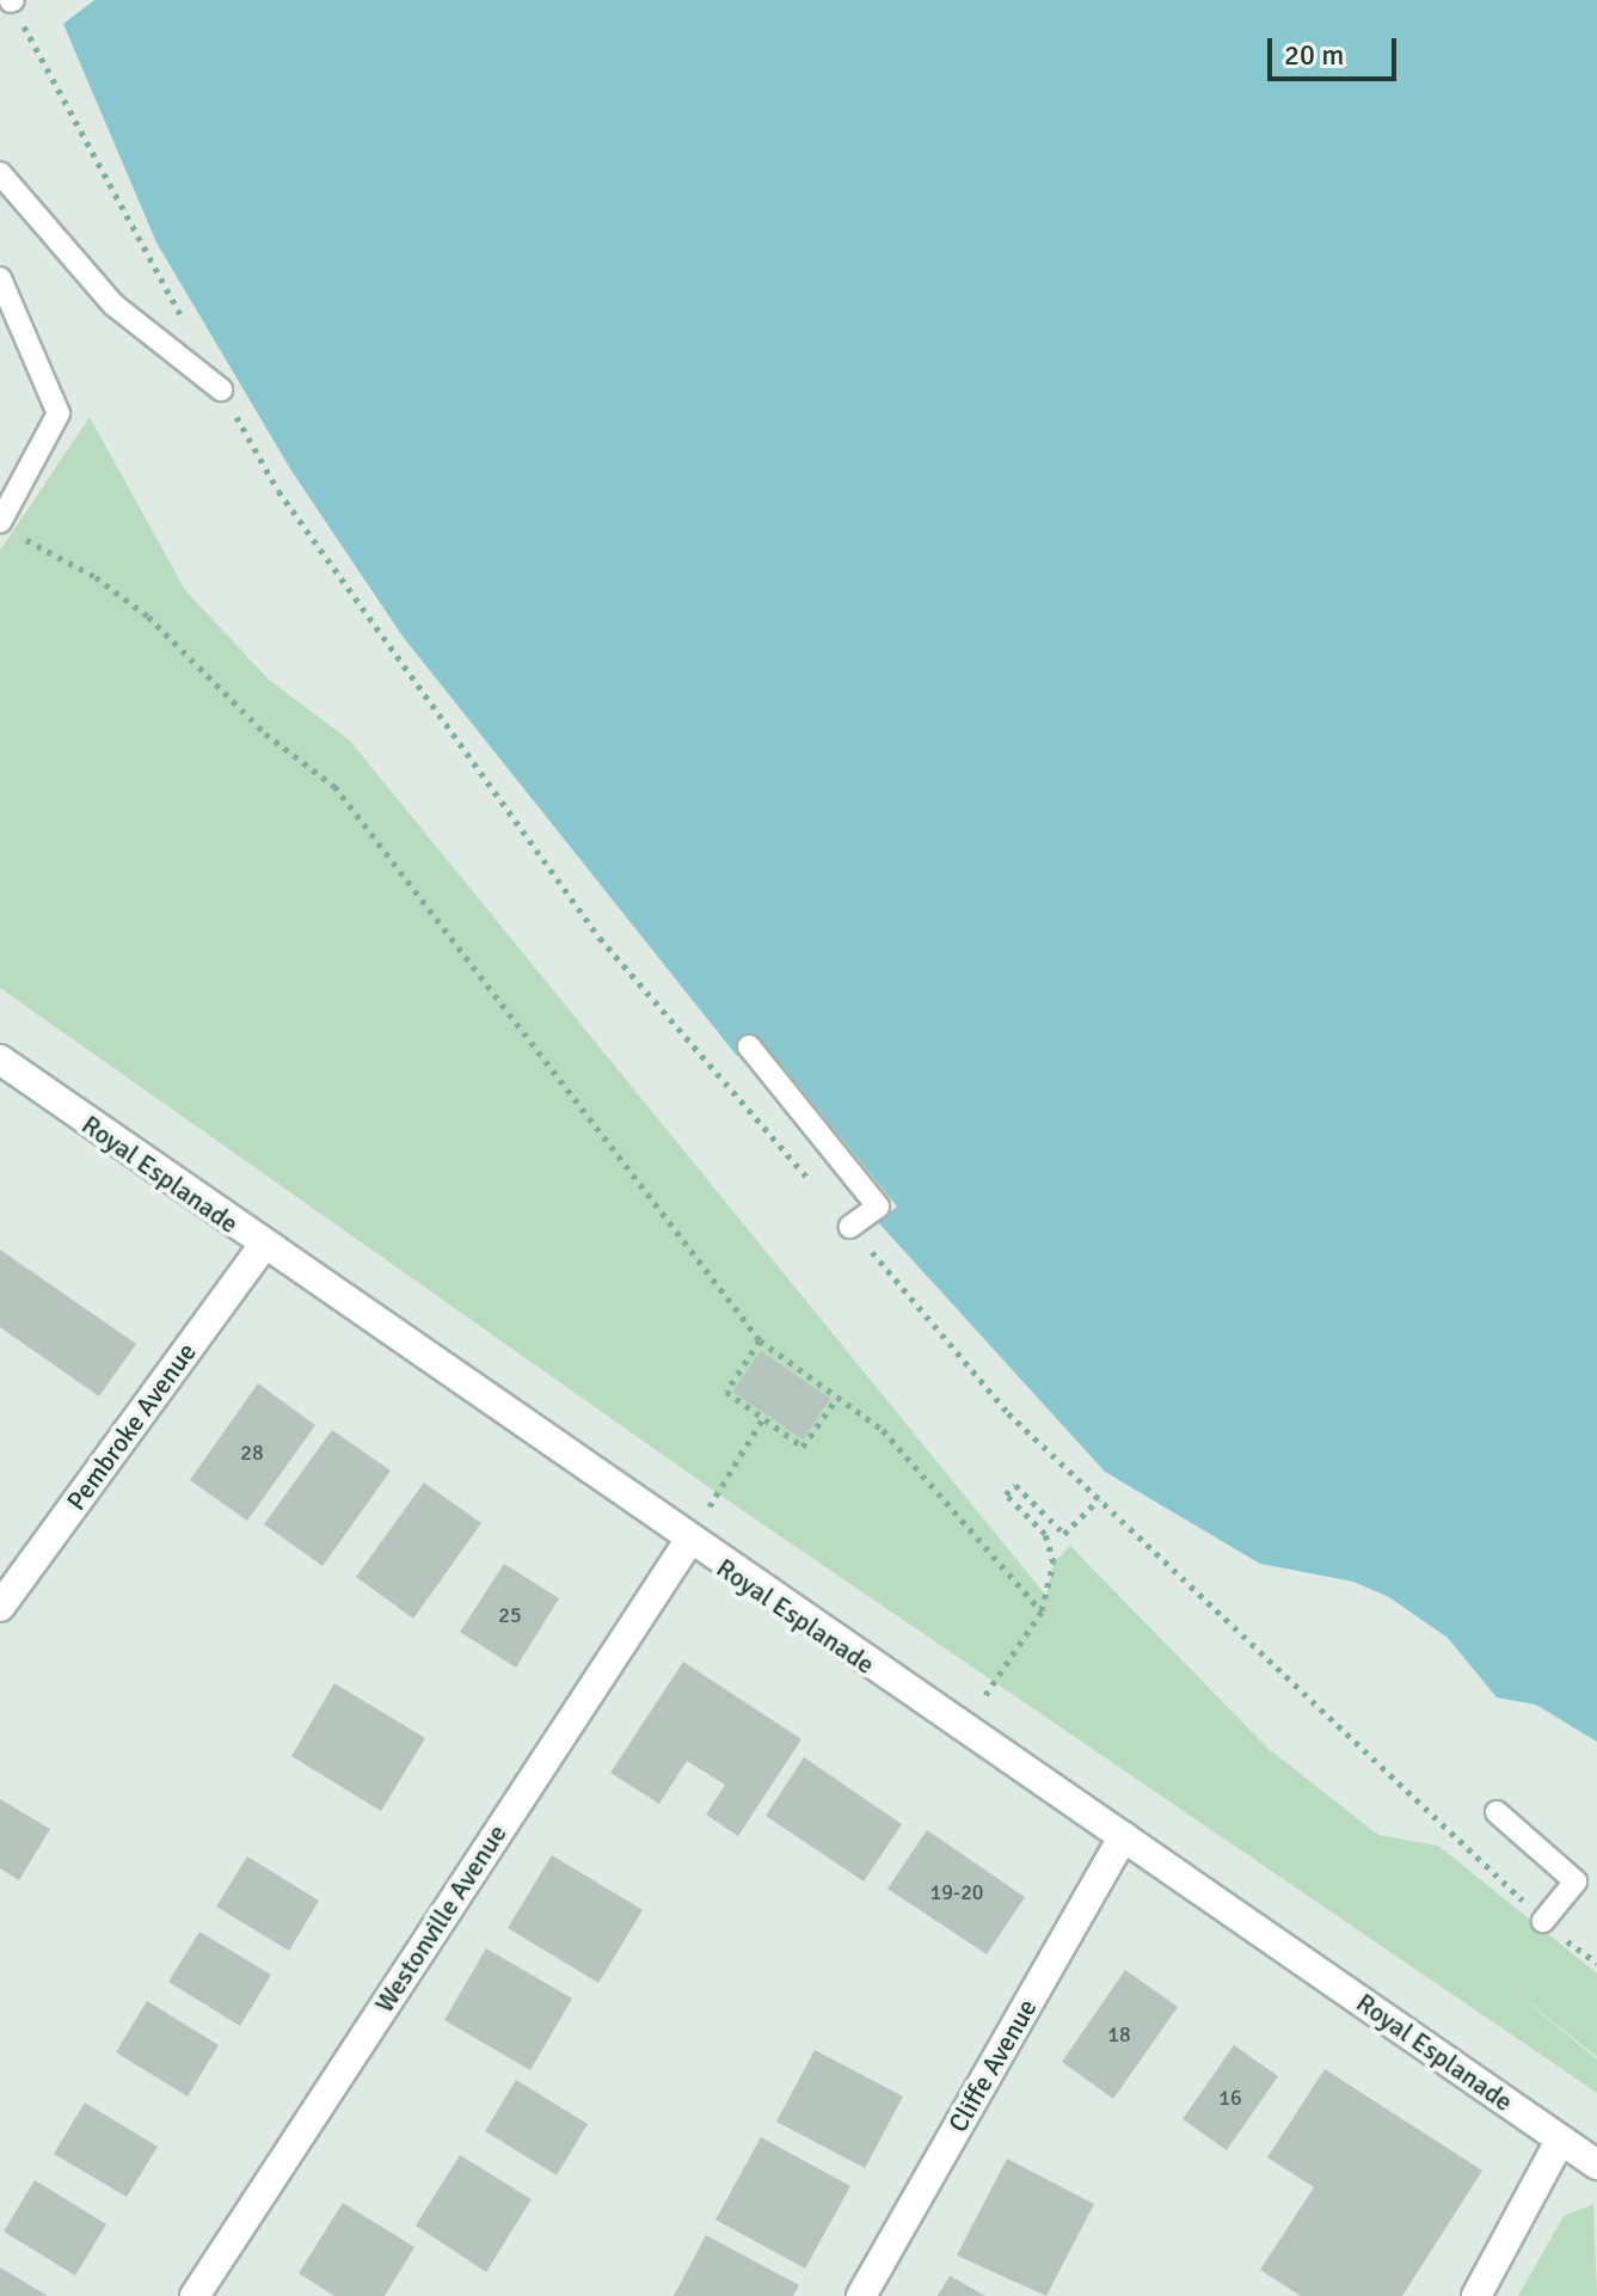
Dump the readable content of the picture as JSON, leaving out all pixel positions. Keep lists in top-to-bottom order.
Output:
{
  "streets": {
    "street": [
      "Royal Esplanade",
      "Pembroke Avenue",
      "Westonville Avenue",
      "Cliffe Avenue"
    ]
  },
  "crossings": [
    ["Royal Esplanade", "Pembroke Avenue"],
    ["Royal Esplanade", "Westonville Avenue"],
    ["Royal Esplanade", "Cliffe Avenue"]
  ],
  "house_numbers": [
    "28",
    "25",
    "19-20",
    "18",
    "16"
  ],
  "scale_bar": "20 m"
}
